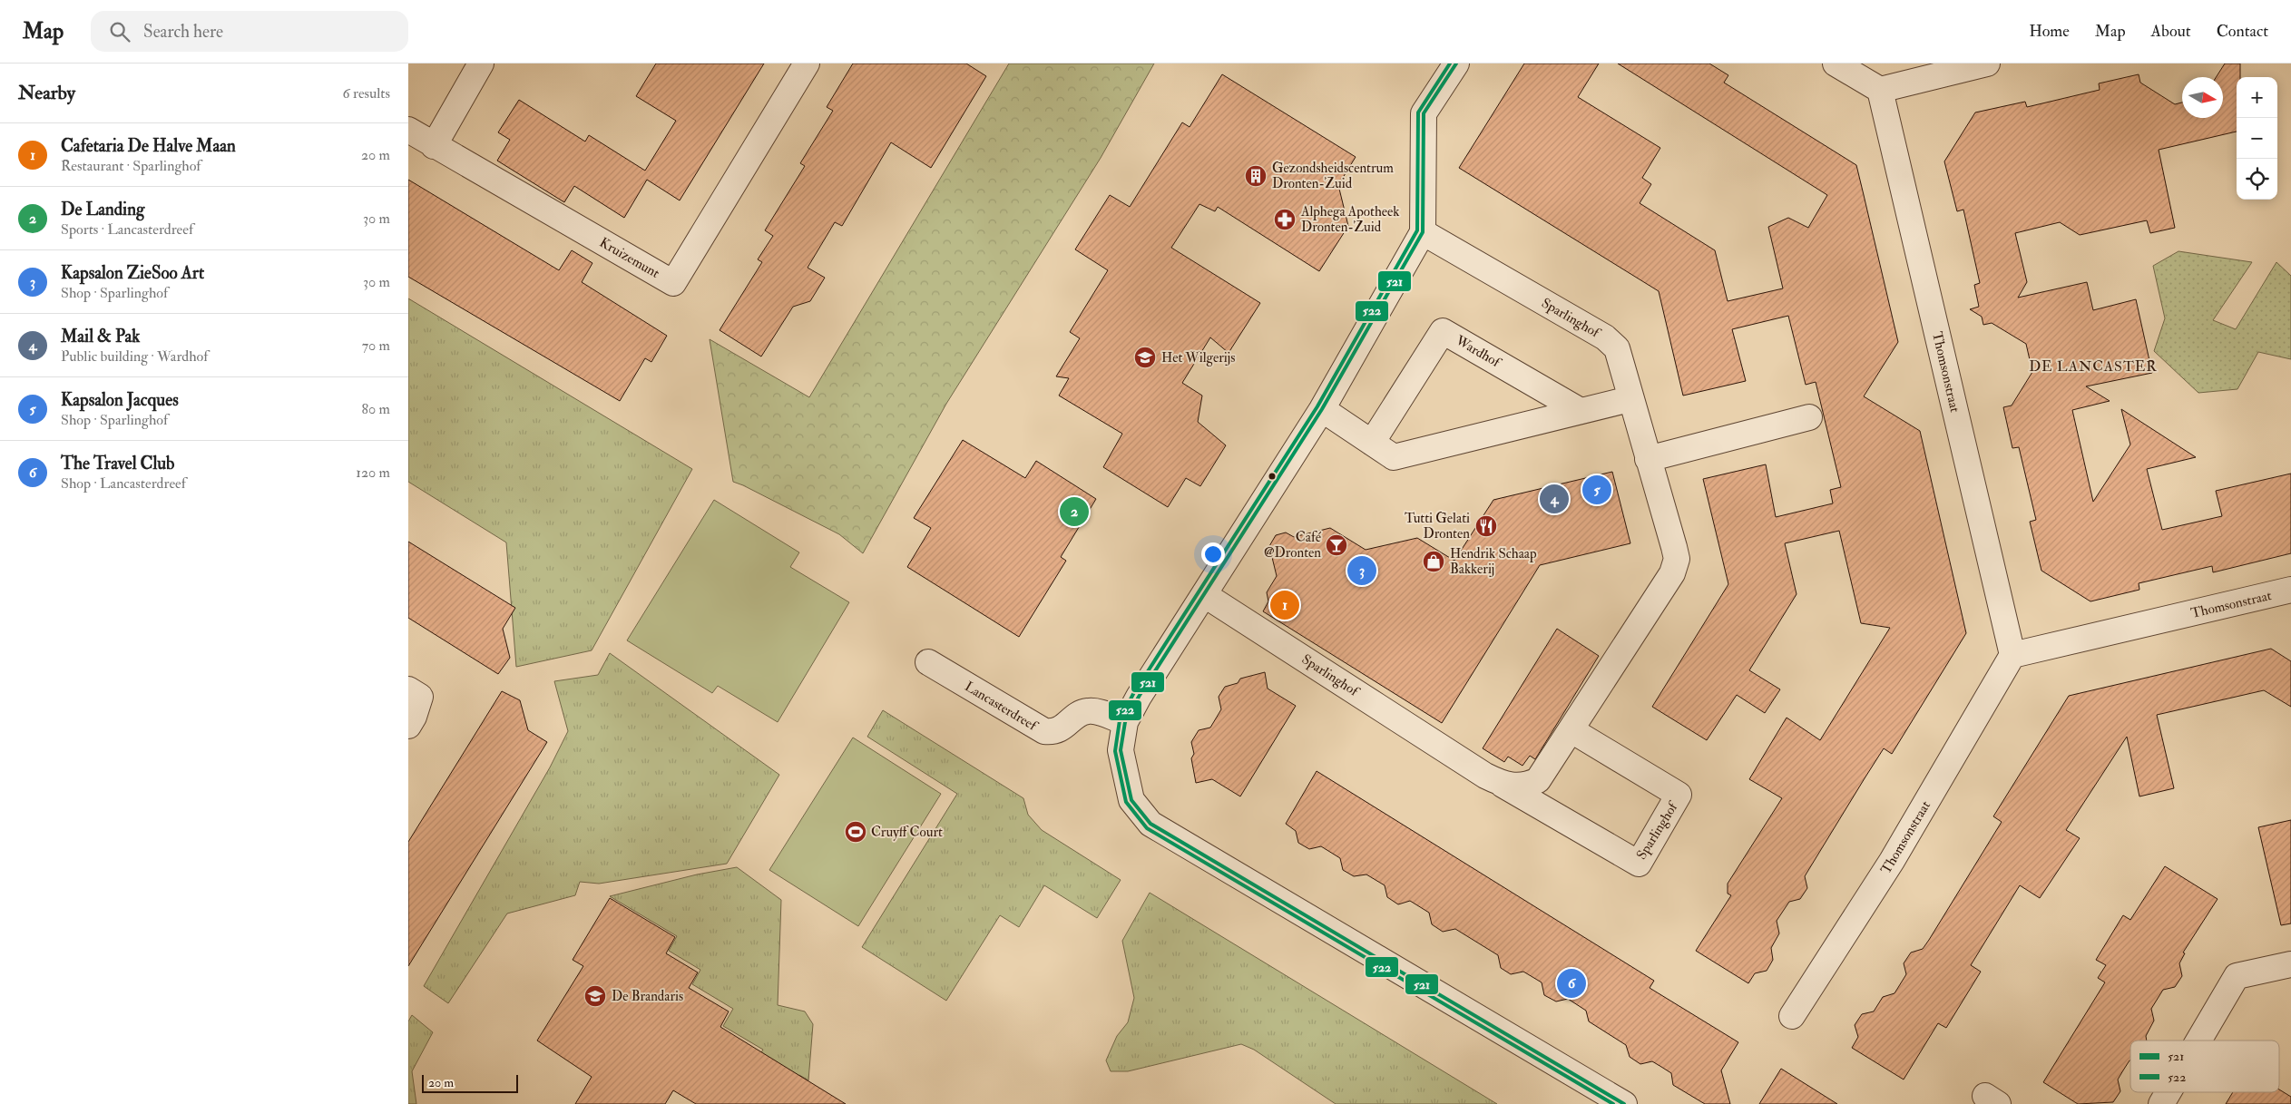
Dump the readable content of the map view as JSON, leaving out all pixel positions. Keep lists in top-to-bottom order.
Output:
{
  "streets": {
    "street": [
      "Kruizemunt",
      "Sparlinghof",
      "Wardhof",
      "Thomsonstraat",
      "Lancasterdreef"
    ]
  },
  "districts": ["DE LANCASTER"],
  "places": {
    "building": ["Gezondsheidscentrum Dronten-Zuid"],
    "pharmacy": ["Alphega Apotheek Dronten-Zuid"],
    "school or university": ["Het Wilgerijs", "De Brandaris"],
    "restaurant": ["Tutti Gelati Dronten"],
    "bar": ["Café @Dronten"],
    "shop": ["Hendrik Schaap Bakkerij"],
    "sports": ["Cruyff Court"]
  },
  "lines": ["transit line 521", "transit line 522"],
  "legend": ["521", "522"],
  "scale_bar": "20 m",
  "north": "right",
  "page": {
    "header": "Map",
    "search": "Search here",
    "nav": [
      "Home",
      "Map",
      "About",
      "Contact"
    ],
    "heading": ["Nearby", "6 results"],
    "map_buttons": ["+", "−"],
    "list": [
      {
        "mark": "1",
        "name": "Cafetaria De Halve Maan",
        "note": "Restaurant · Sparlinghof",
        "value": "20 m"
      },
      {
        "mark": "2",
        "name": "De Landing",
        "note": "Sports · Lancasterdreef",
        "value": "30 m"
      },
      {
        "mark": "3",
        "name": "Kapsalon ZieSoo Art",
        "note": "Shop · Sparlinghof",
        "value": "30 m"
      },
      {
        "mark": "4",
        "name": "Mail & Pak",
        "note": "Public building · Wardhof",
        "value": "70 m"
      },
      {
        "mark": "5",
        "name": "Kapsalon Jacques",
        "note": "Shop · Sparlinghof",
        "value": "80 m"
      },
      {
        "mark": "6",
        "name": "The Travel Club",
        "note": "Shop · Lancasterdreef",
        "value": "120 m"
      }
    ],
    "pins": [
      "5",
      "4",
      "2",
      "3",
      "1",
      "6"
    ],
    "scale": "20 m"
  }
}
